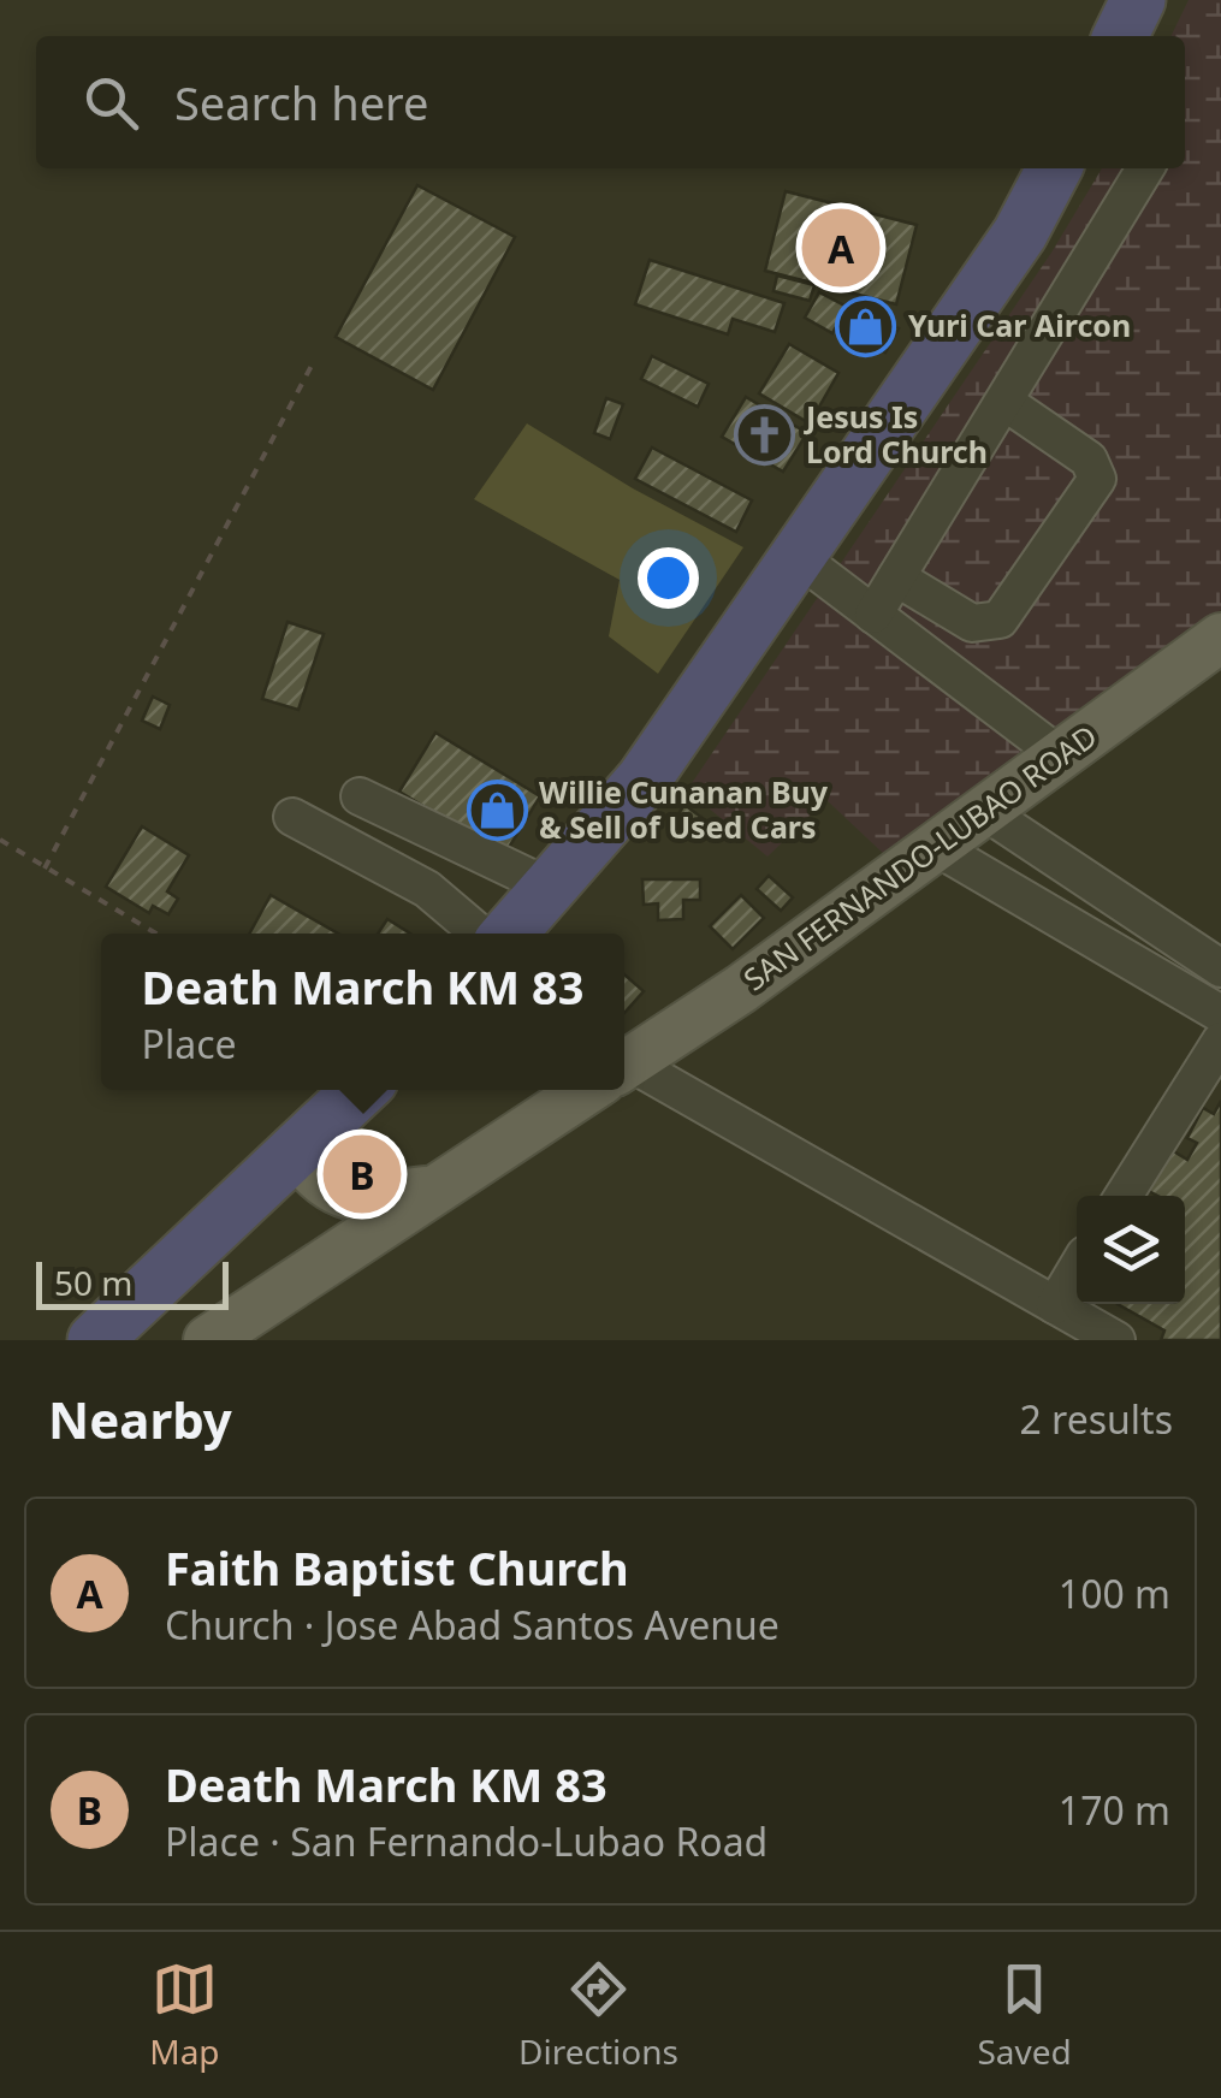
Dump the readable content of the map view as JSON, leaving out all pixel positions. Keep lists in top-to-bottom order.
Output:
{
  "streets": {
    "main road": ["SAN FERNANDO-LUBAO ROAD"]
  },
  "places": {
    "shop": ["Yuri Car Aircon", "Willie Cunanan Buy & Sell of Used Cars"],
    "church": ["Jesus Is Lord Church"]
  },
  "scale_bar": "50 m",
  "page": {
    "search": "Search here",
    "pins": ["A", "B"],
    "popup": ["Death March KM 83", "Place"],
    "scale": "50 m",
    "heading": ["Nearby", "2 results"],
    "list": [
      {
        "mark": "A",
        "name": "Faith Baptist Church",
        "note": "Church · Jose Abad Santos Avenue",
        "value": "100 m"
      },
      {
        "mark": "B",
        "name": "Death March KM 83",
        "note": "Place · San Fernando-Lubao Road",
        "value": "170 m"
      }
    ],
    "nav": ["Map", "Directions", "Saved"]
  }
}
